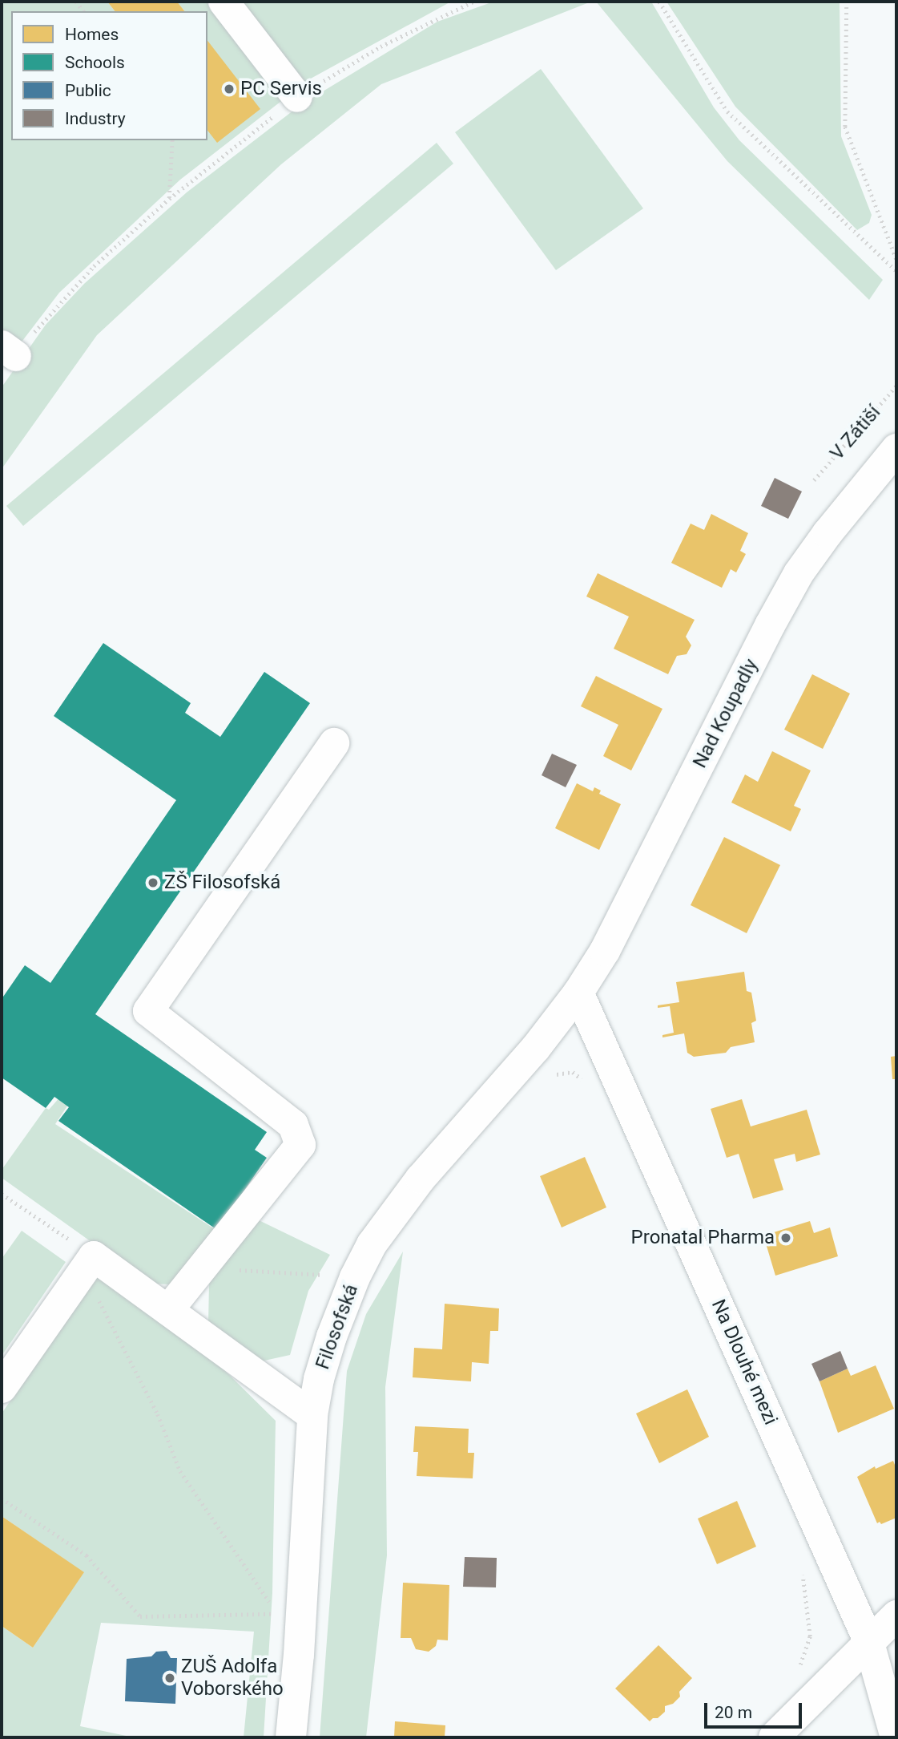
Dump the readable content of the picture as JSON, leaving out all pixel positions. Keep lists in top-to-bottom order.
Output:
{
  "streets": {
    "street": ["Nad Koupadly", "Filosofská", "Na Dlouhé mezi"],
    "path": ["V Zátiší"]
  },
  "crossings": [
    ["Nad Koupadly", "Filosofská"],
    ["Nad Koupadly", "Na Dlouhé mezi"],
    ["Filosofská", "Na Dlouhé mezi"]
  ],
  "places": [
    "PC Servis",
    "ZŠ Filosofská",
    "Pronatal Pharma",
    "ZUŠ Adolfa Voborského"
  ],
  "legend": [
    "Homes",
    "Schools",
    "Public",
    "Industry"
  ],
  "scale_bar": "20 m"
}
